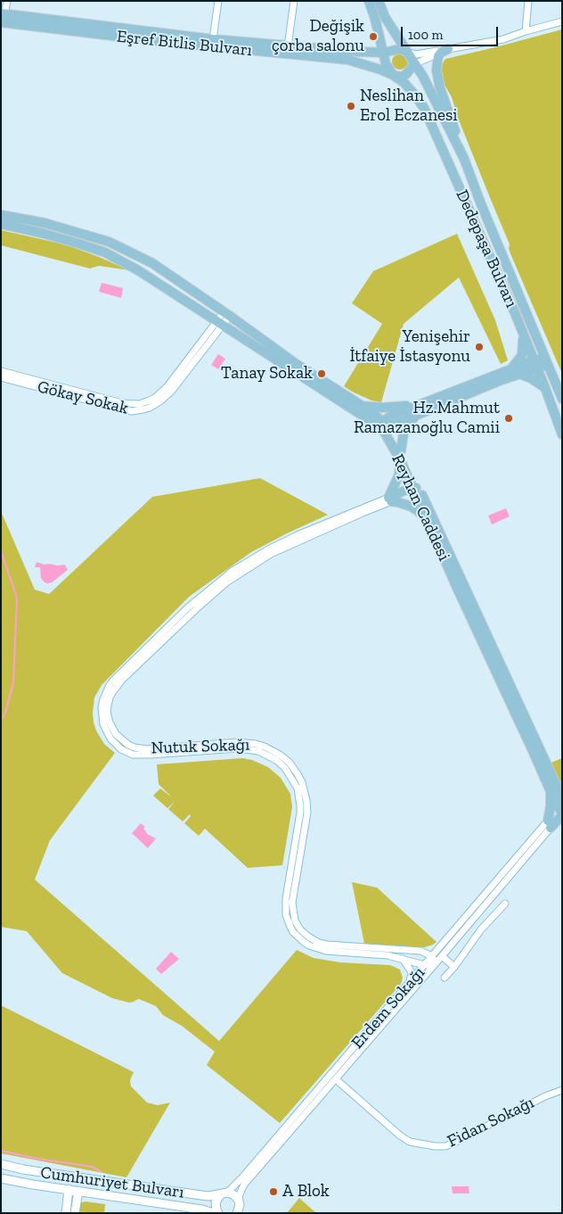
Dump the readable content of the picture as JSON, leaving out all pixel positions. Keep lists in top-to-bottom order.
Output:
{
  "streets": {
    "main road": ["Eşref Bitlis Bulvarı", "Dedepaşa Bulvarı", "Reyhan Caddesi"],
    "street": [
      "Gökay Sokak",
      "Nutuk Sokağı",
      "Erdem Sokağı",
      "Fidan Sokağı",
      "Cumhuriyet Bulvarı"
    ]
  },
  "crossings": [
    ["Eşref Bitlis Bulvarı", "Dedepaşa Bulvarı"],
    ["Nutuk Sokağı", "Erdem Sokağı"],
    ["Erdem Sokağı", "Fidan Sokağı"],
    ["Erdem Sokağı", "Cumhuriyet Bulvarı"]
  ],
  "places": [
    "Değişik çorba salonu",
    "Neslihan Erol Eczanesi",
    "Yenişehir İtfaiye İstasyonu",
    "Tanay Sokak",
    "Hz.Mahmut Ramazanoğlu Camii",
    "A Blok"
  ],
  "scale_bar": "100 m"
}
